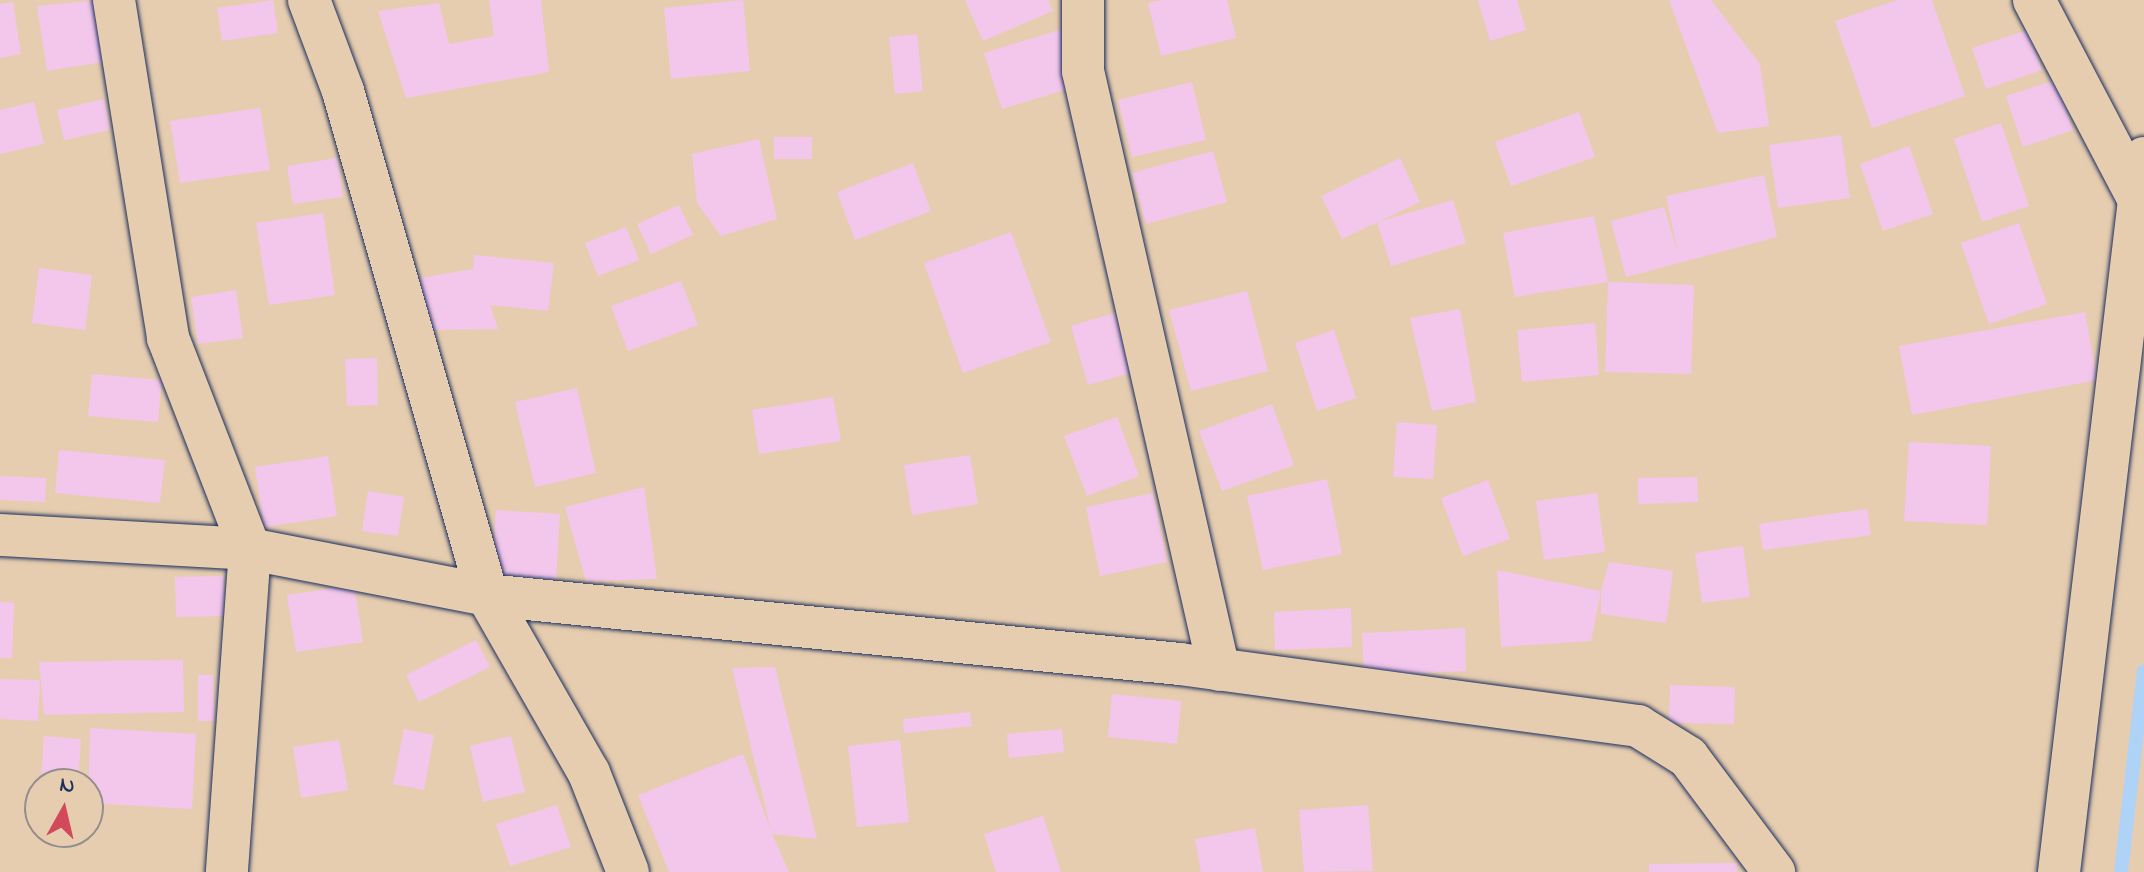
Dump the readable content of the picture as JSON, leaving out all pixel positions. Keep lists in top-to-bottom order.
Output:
{
  "north": "top"
}
